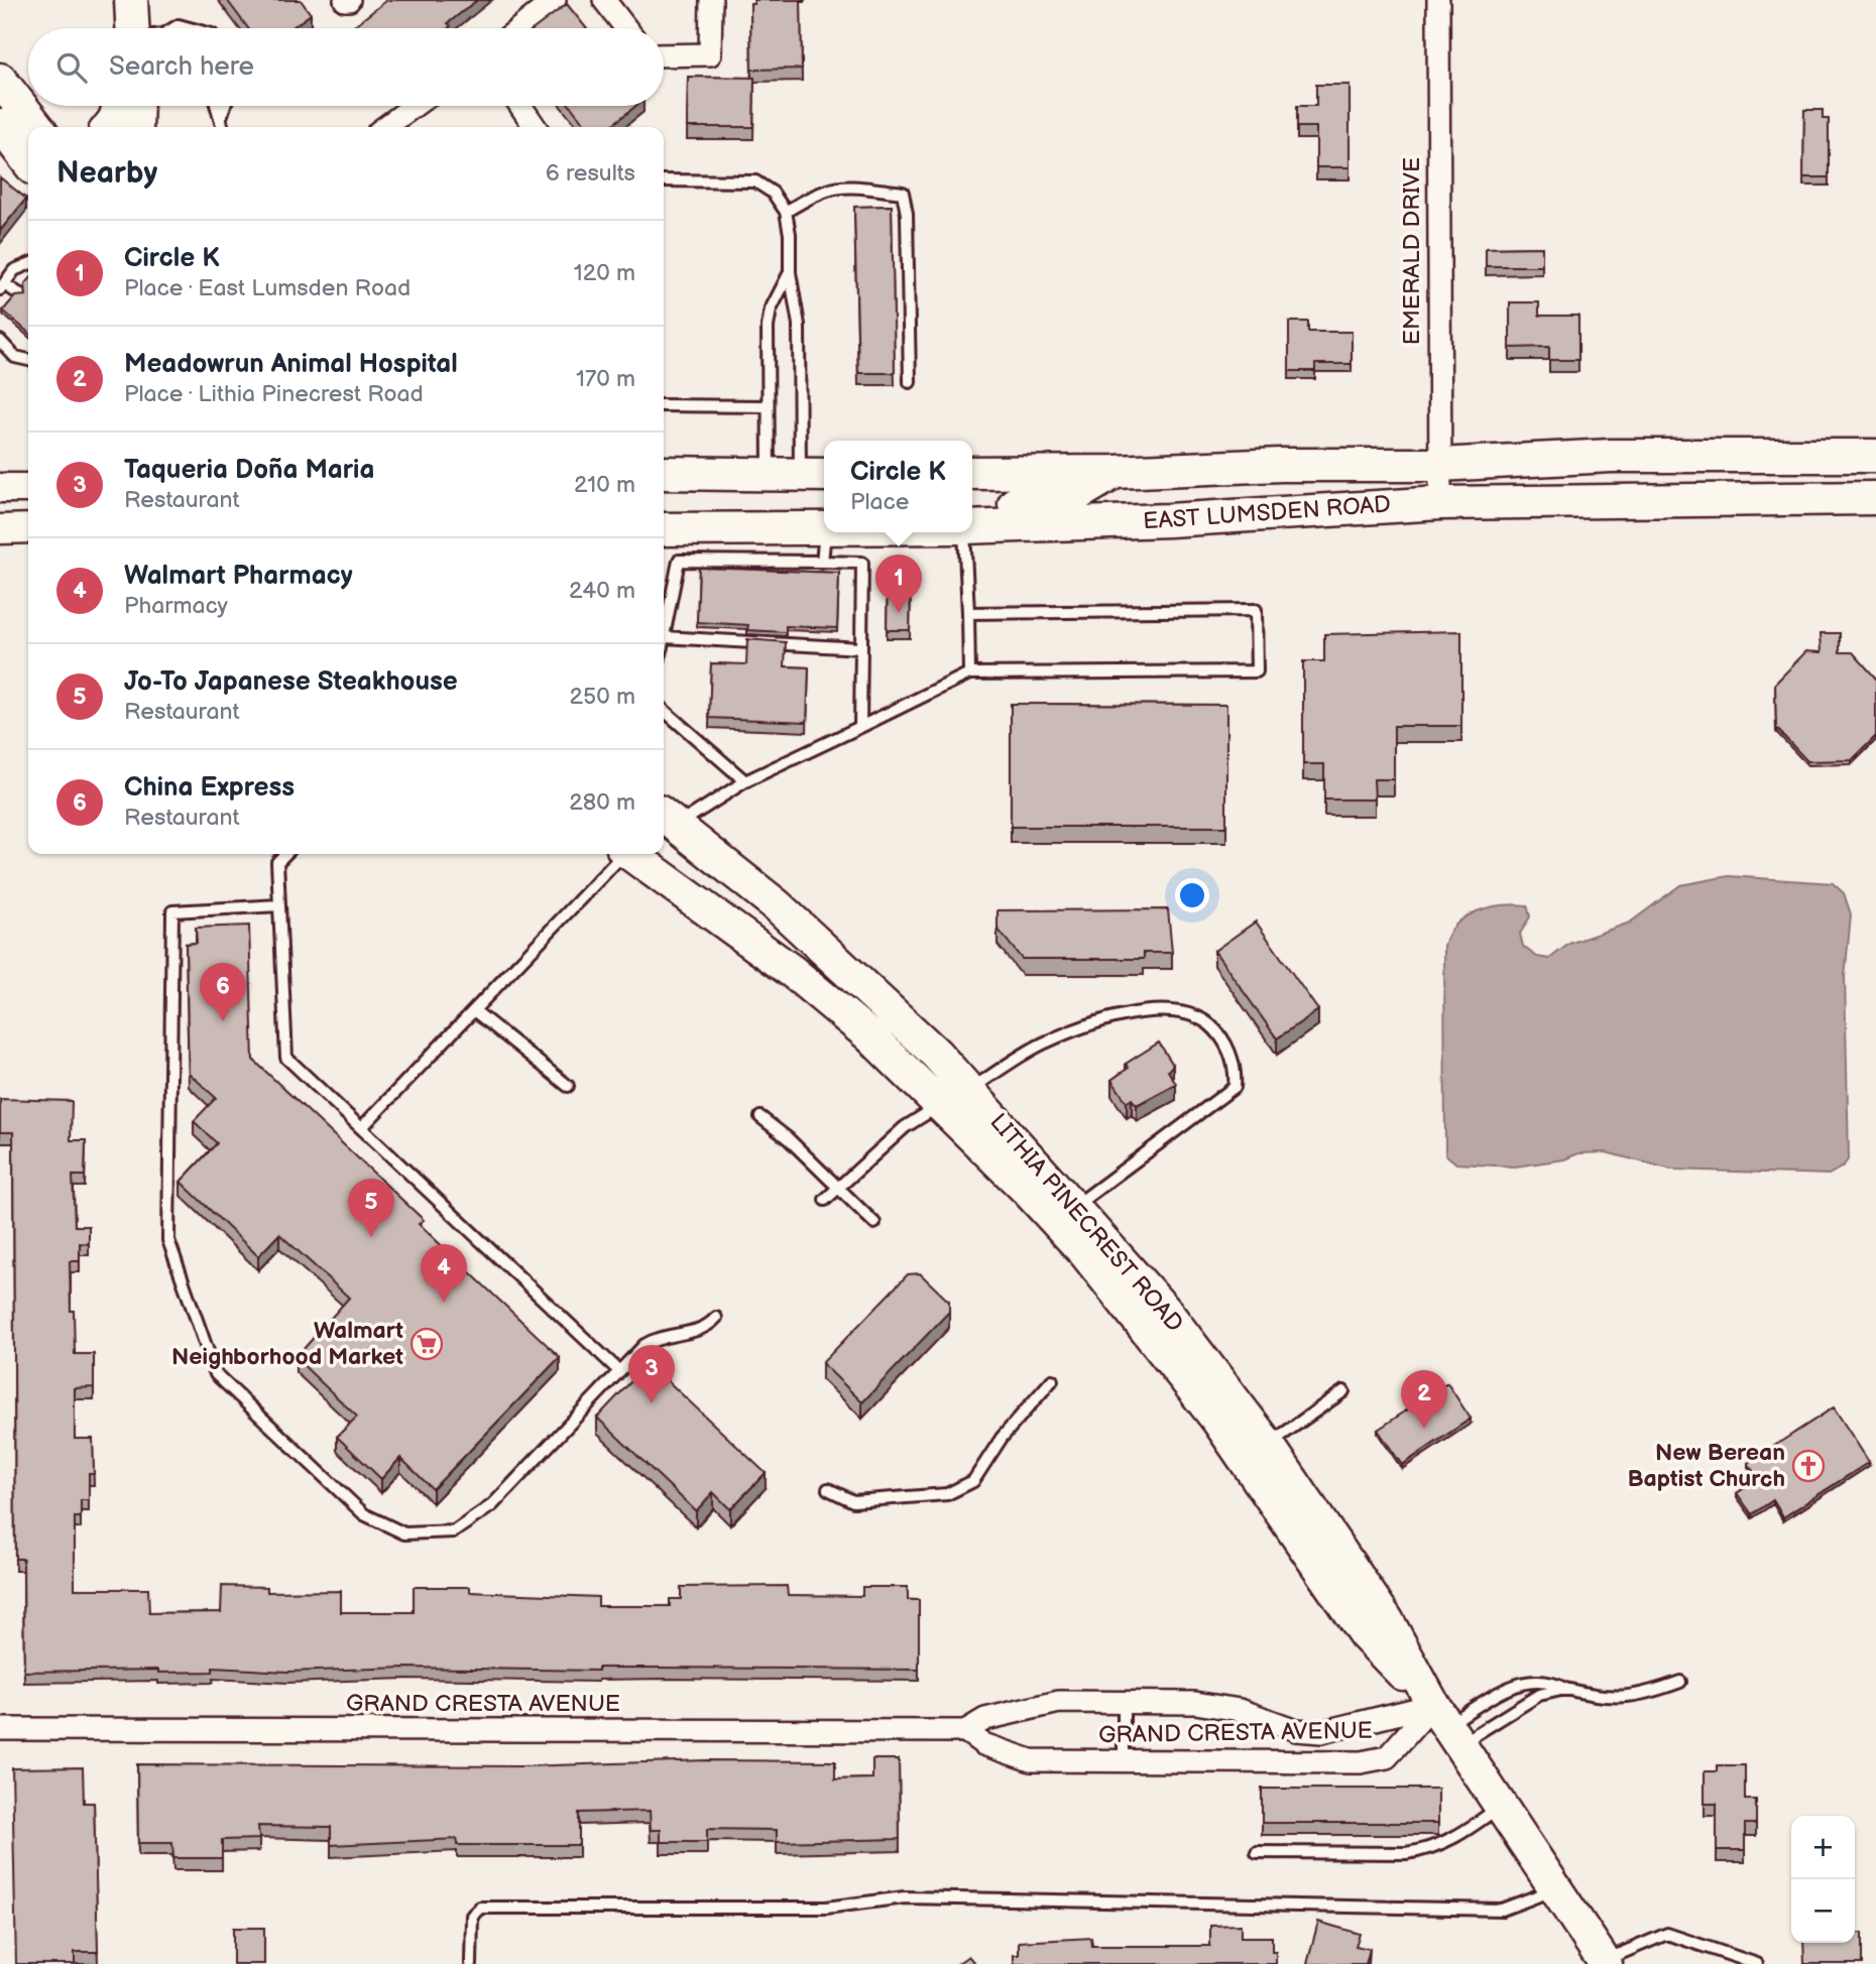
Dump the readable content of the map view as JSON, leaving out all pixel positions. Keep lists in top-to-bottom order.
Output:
{
  "streets": {
    "main road": ["EAST LUMSDEN ROAD", "LITHIA PINECREST ROAD"],
    "street": ["EMERALD DRIVE", "GRAND CRESTA AVENUE"]
  },
  "crossings": [
    ["EMERALD DRIVE", "EAST LUMSDEN ROAD"],
    ["LITHIA PINECREST ROAD", "GRAND CRESTA AVENUE"]
  ],
  "places": {
    "supermarket": ["Walmart Neighborhood Market"],
    "church": ["New Berean Baptist Church"]
  },
  "page": {
    "search": "Search here",
    "heading": ["Nearby", "6 results"],
    "list": [
      {
        "mark": "1",
        "name": "Circle K",
        "note": "Place · East Lumsden Road",
        "value": "120 m"
      },
      {
        "mark": "2",
        "name": "Meadowrun Animal Hospital",
        "note": "Place · Lithia Pinecrest Road",
        "value": "170 m"
      },
      {
        "mark": "3",
        "name": "Taqueria Doña Maria",
        "note": "Restaurant",
        "value": "210 m"
      },
      {
        "mark": "4",
        "name": "Walmart Pharmacy",
        "note": "Pharmacy",
        "value": "240 m"
      },
      {
        "mark": "5",
        "name": "Jo-To Japanese Steakhouse",
        "note": "Restaurant",
        "value": "250 m"
      },
      {
        "mark": "6",
        "name": "China Express",
        "note": "Restaurant",
        "value": "280 m"
      }
    ],
    "popup": ["Circle K", "Place"],
    "pins": [
      "1",
      "6",
      "5",
      "4",
      "3",
      "2"
    ],
    "map_buttons": ["+", "−"]
  }
}
